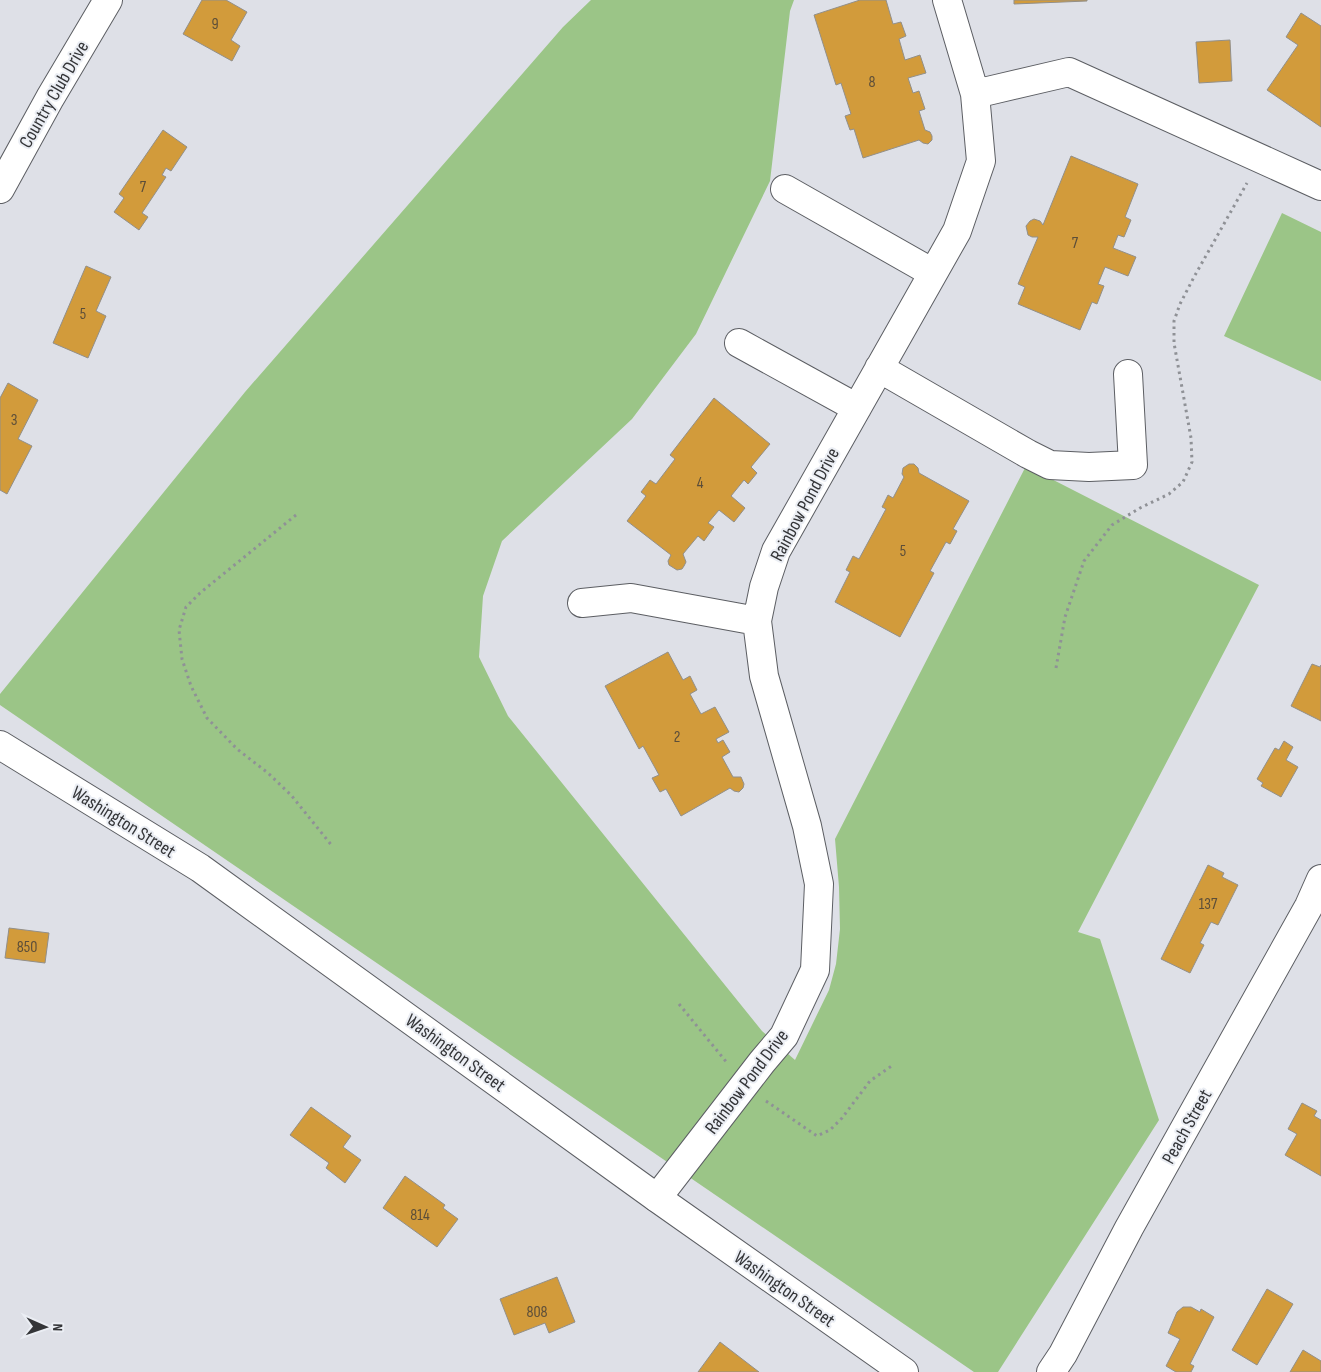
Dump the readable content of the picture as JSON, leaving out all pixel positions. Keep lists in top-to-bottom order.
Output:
{
  "streets": {
    "street": [
      "Country Club Drive",
      "Rainbow Pond Drive",
      "Washington Street",
      "Peach Street"
    ]
  },
  "crossings": [
    ["Rainbow Pond Drive", "Washington Street"]
  ],
  "house_numbers": [
    "9",
    "8",
    "7",
    "7",
    "5",
    "3",
    "4",
    "5",
    "2",
    "137",
    "850",
    "814",
    "808"
  ],
  "north": "right"
}
